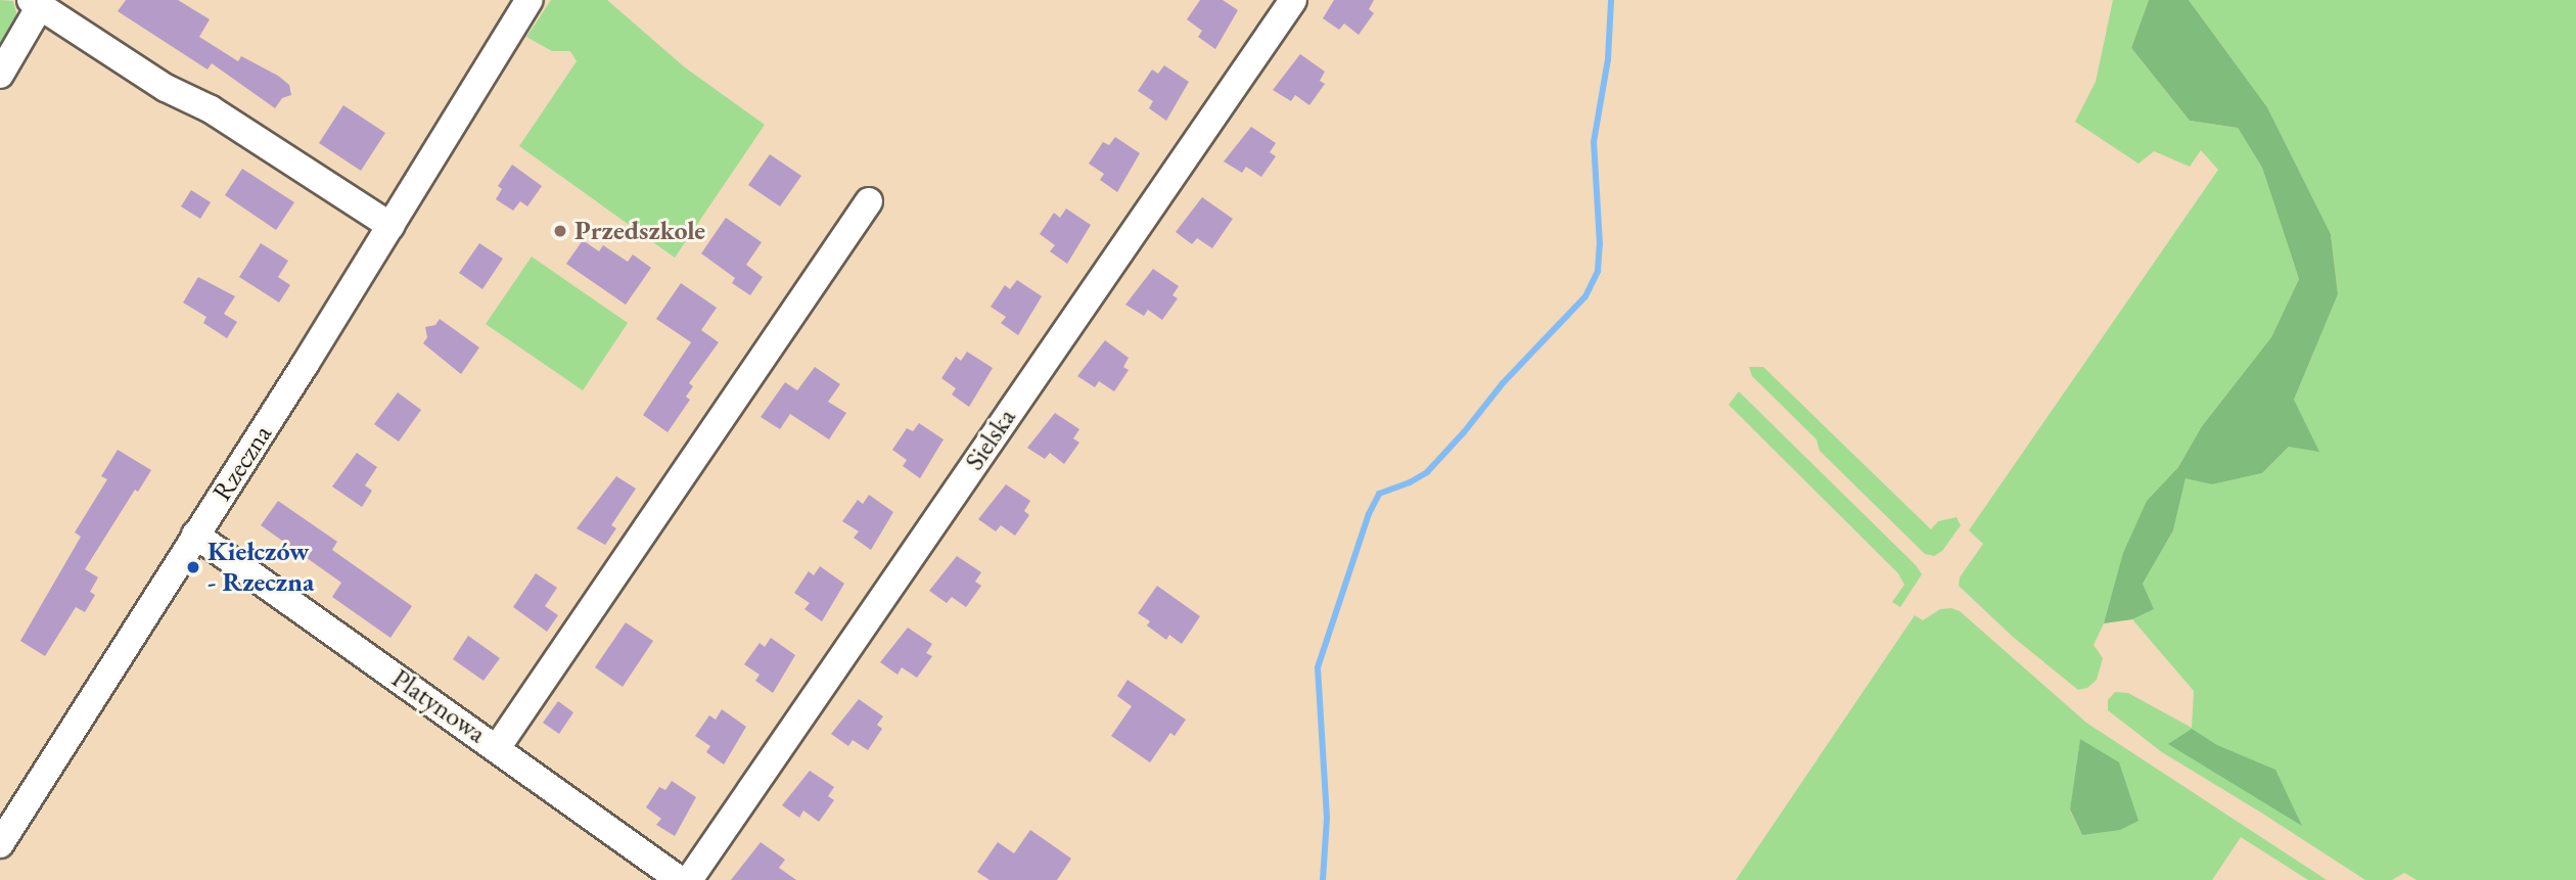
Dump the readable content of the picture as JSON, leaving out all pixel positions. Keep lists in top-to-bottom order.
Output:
{
  "streets": {
    "street": ["Sielska", "Rzeczna", "Platynowa"]
  },
  "crossings": [
    ["Rzeczna", "Platynowa"]
  ],
  "places": ["Przedszkole", "Kiełczów - Rzeczna"]
}
